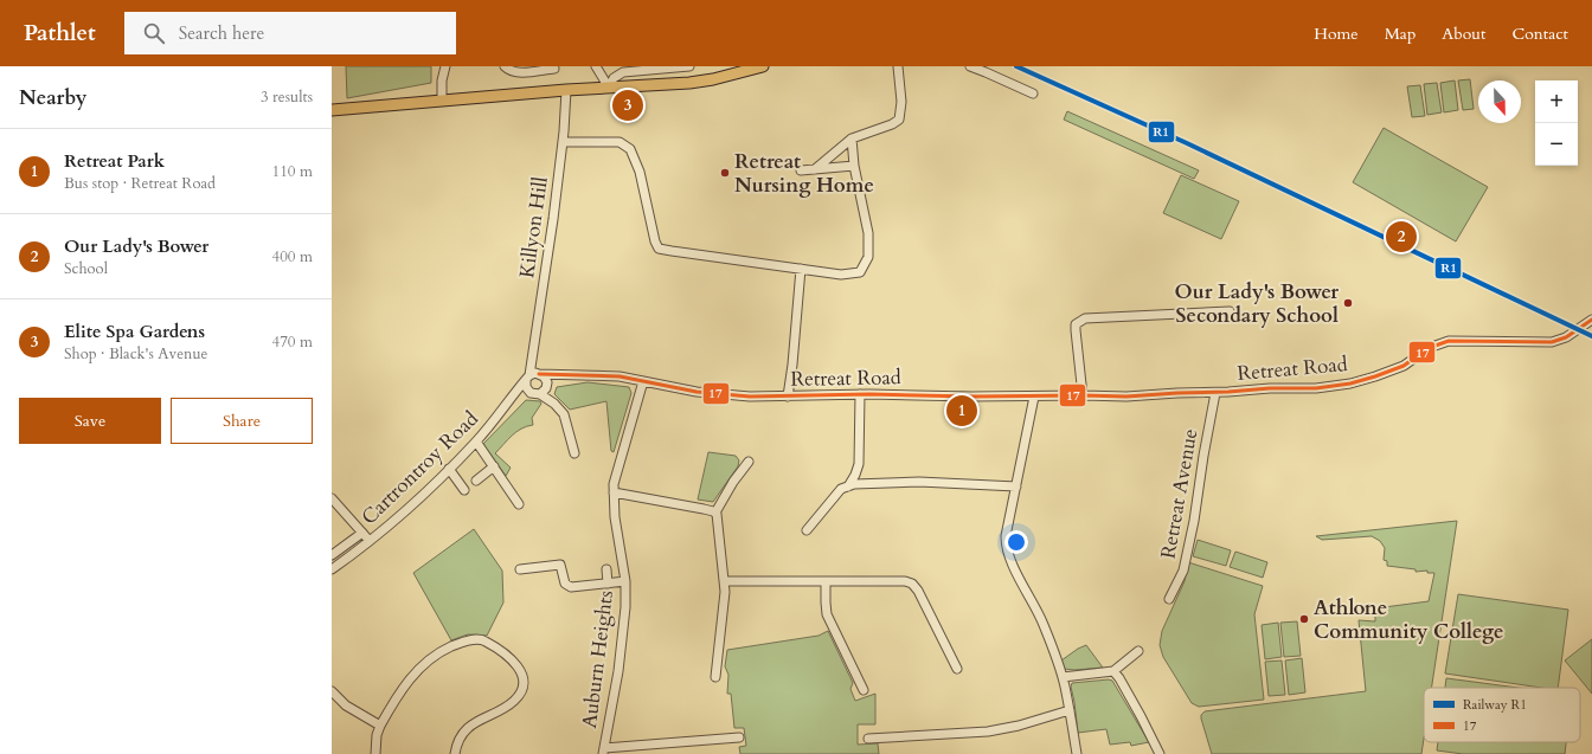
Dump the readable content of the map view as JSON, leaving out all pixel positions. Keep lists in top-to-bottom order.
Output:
{
  "streets": {
    "street": [
      "Killyon Hill",
      "Retreat Road",
      "Cartrontroy Road",
      "Retreat Avenue",
      "Auburn Heights"
    ]
  },
  "crossings": [
    ["Killyon Hill", "Retreat Road"],
    ["Killyon Hill", "Cartrontroy Road"],
    ["Retreat Road", "Cartrontroy Road"],
    ["Retreat Road", "Retreat Avenue"],
    ["Retreat Road", "Auburn Heights"]
  ],
  "places": ["Retreat Nursing Home", "Our Lady's Bower Secondary School", "Athlone Community College"],
  "lines": ["rail line R1", "transit line 17"],
  "legend": ["Railway R1", "17"],
  "north": "bottom",
  "page": {
    "header": "Pathlet",
    "search": "Search here",
    "nav": [
      "Home",
      "Map",
      "About",
      "Contact"
    ],
    "heading": ["Nearby", "3 results"],
    "map_buttons": ["+", "−"],
    "pins": ["3", "2", "1"],
    "list": [
      {
        "mark": "1",
        "name": "Retreat Park",
        "note": "Bus stop · Retreat Road",
        "value": "110 m"
      },
      {
        "mark": "2",
        "name": "Our Lady's Bower",
        "note": "School",
        "value": "400 m"
      },
      {
        "mark": "3",
        "name": "Elite Spa Gardens",
        "note": "Shop · Black's Avenue",
        "value": "470 m"
      }
    ],
    "buttons": ["Save", "Share"]
  }
}
